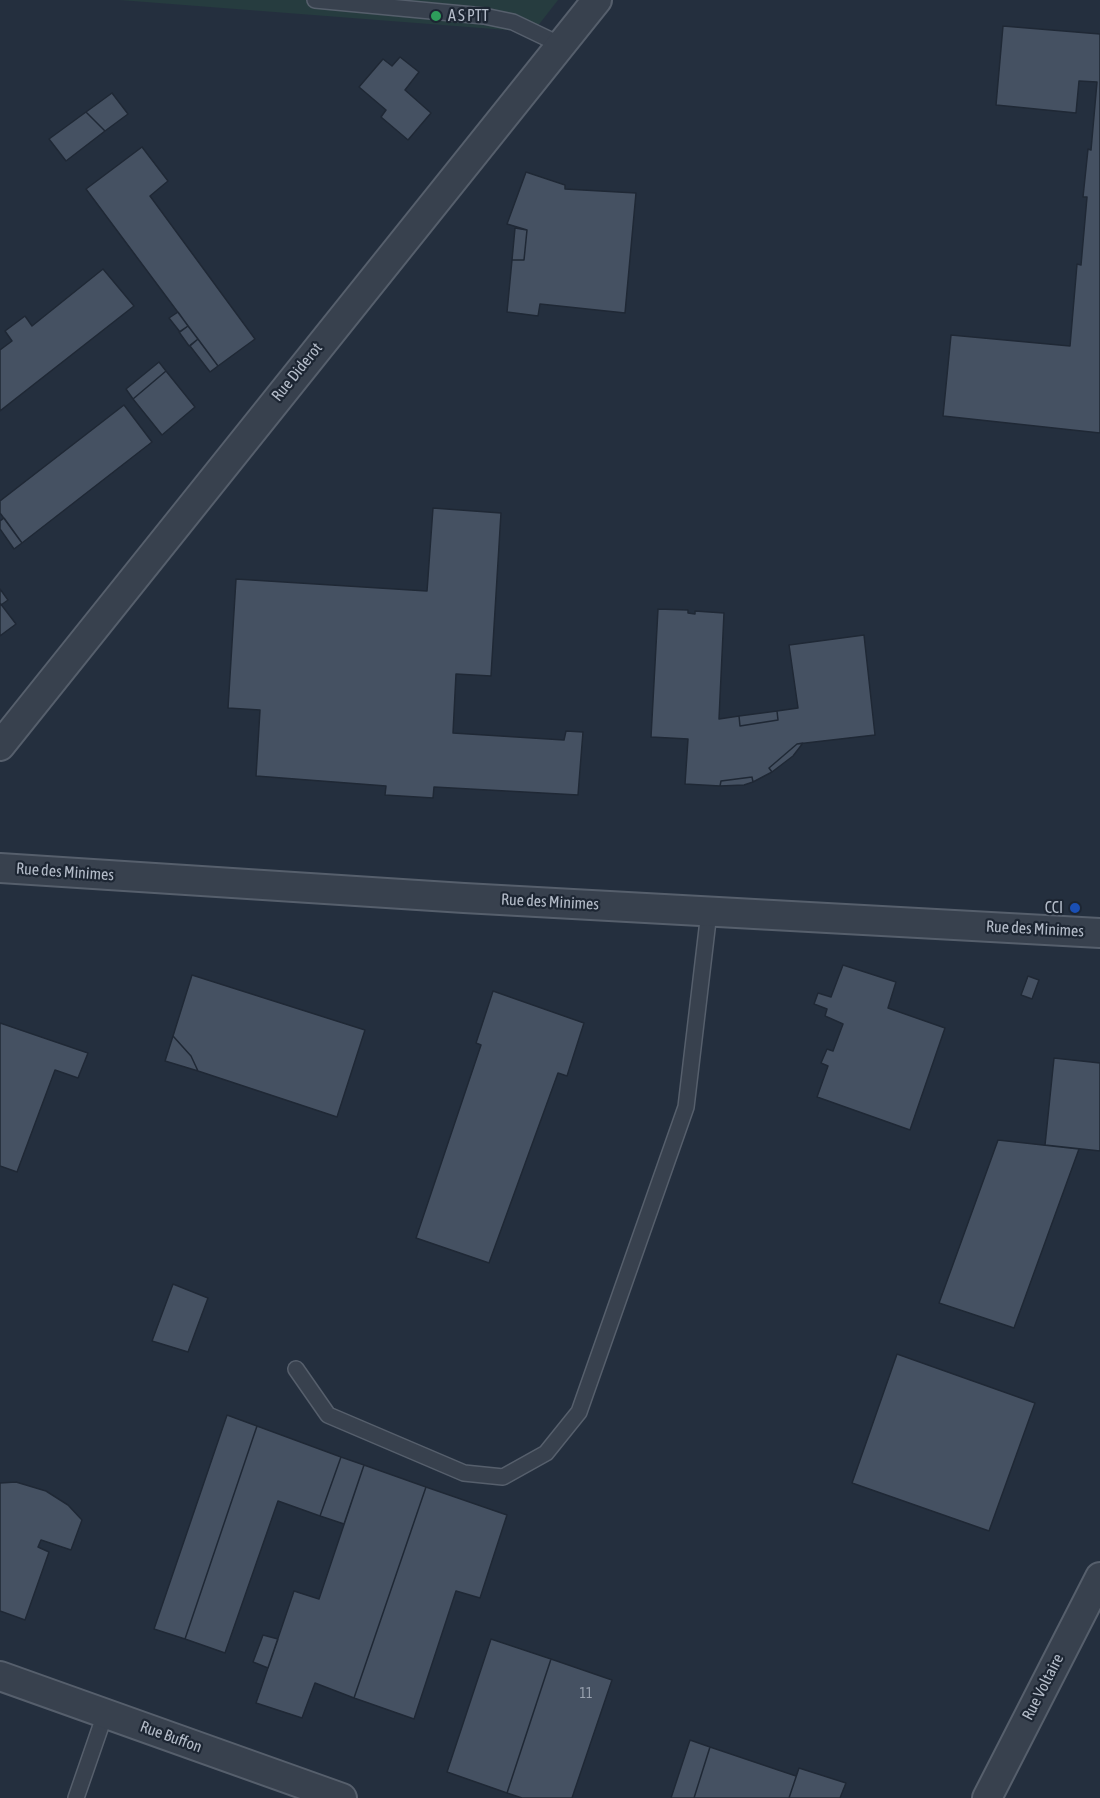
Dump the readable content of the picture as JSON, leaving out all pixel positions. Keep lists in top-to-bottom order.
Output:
{
  "streets": {
    "street": [
      "Rue Diderot",
      "Rue des Minimes",
      "Rue Voltaire",
      "Rue Buffon"
    ]
  },
  "places": ["A S PTT", "CCI"],
  "house_numbers": ["11"]
}
